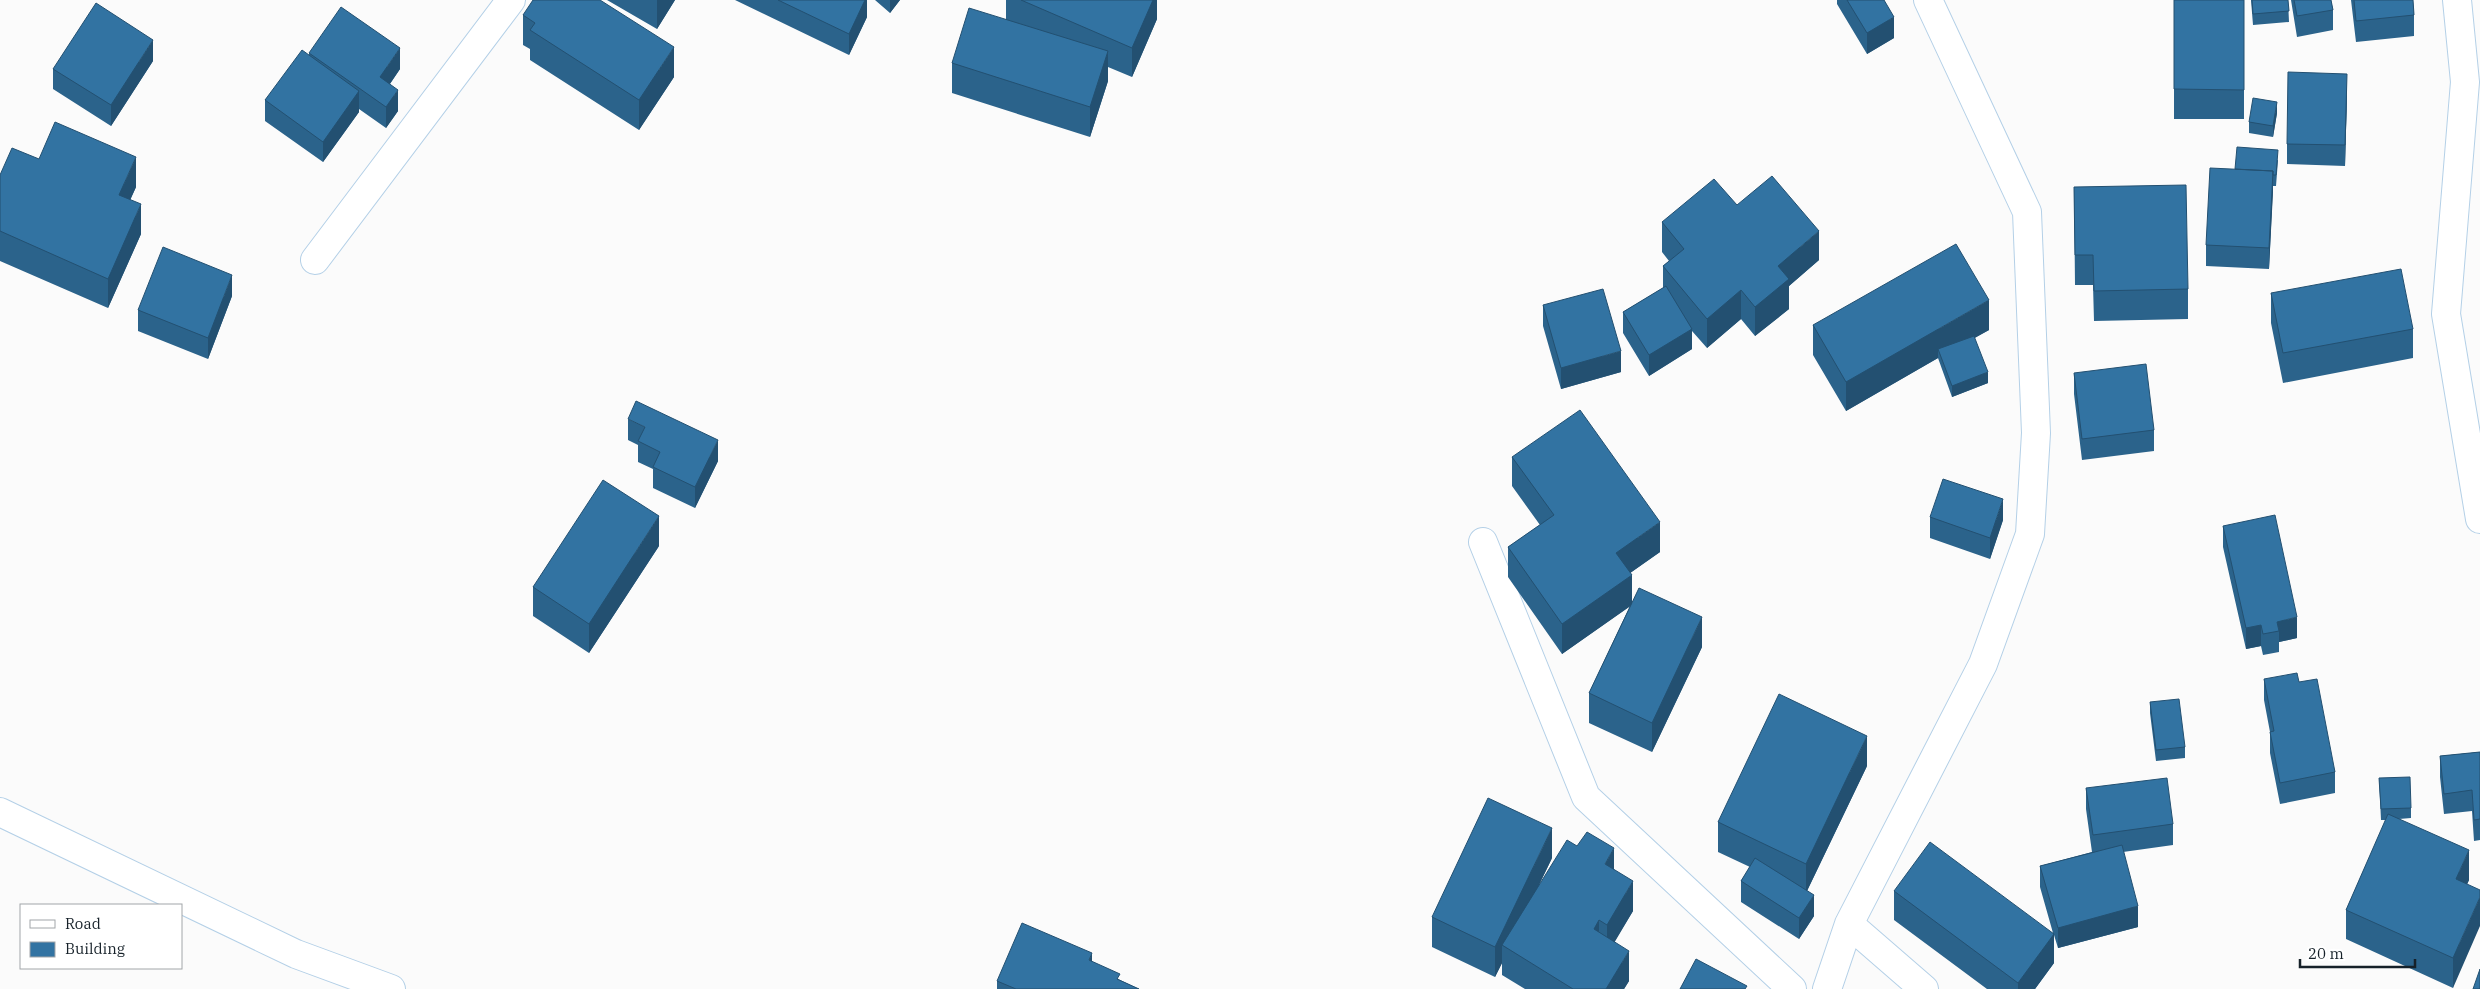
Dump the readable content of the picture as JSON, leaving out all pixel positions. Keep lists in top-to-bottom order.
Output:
{
  "legend": ["Road", "Building"],
  "scale_bar": "20 m"
}
